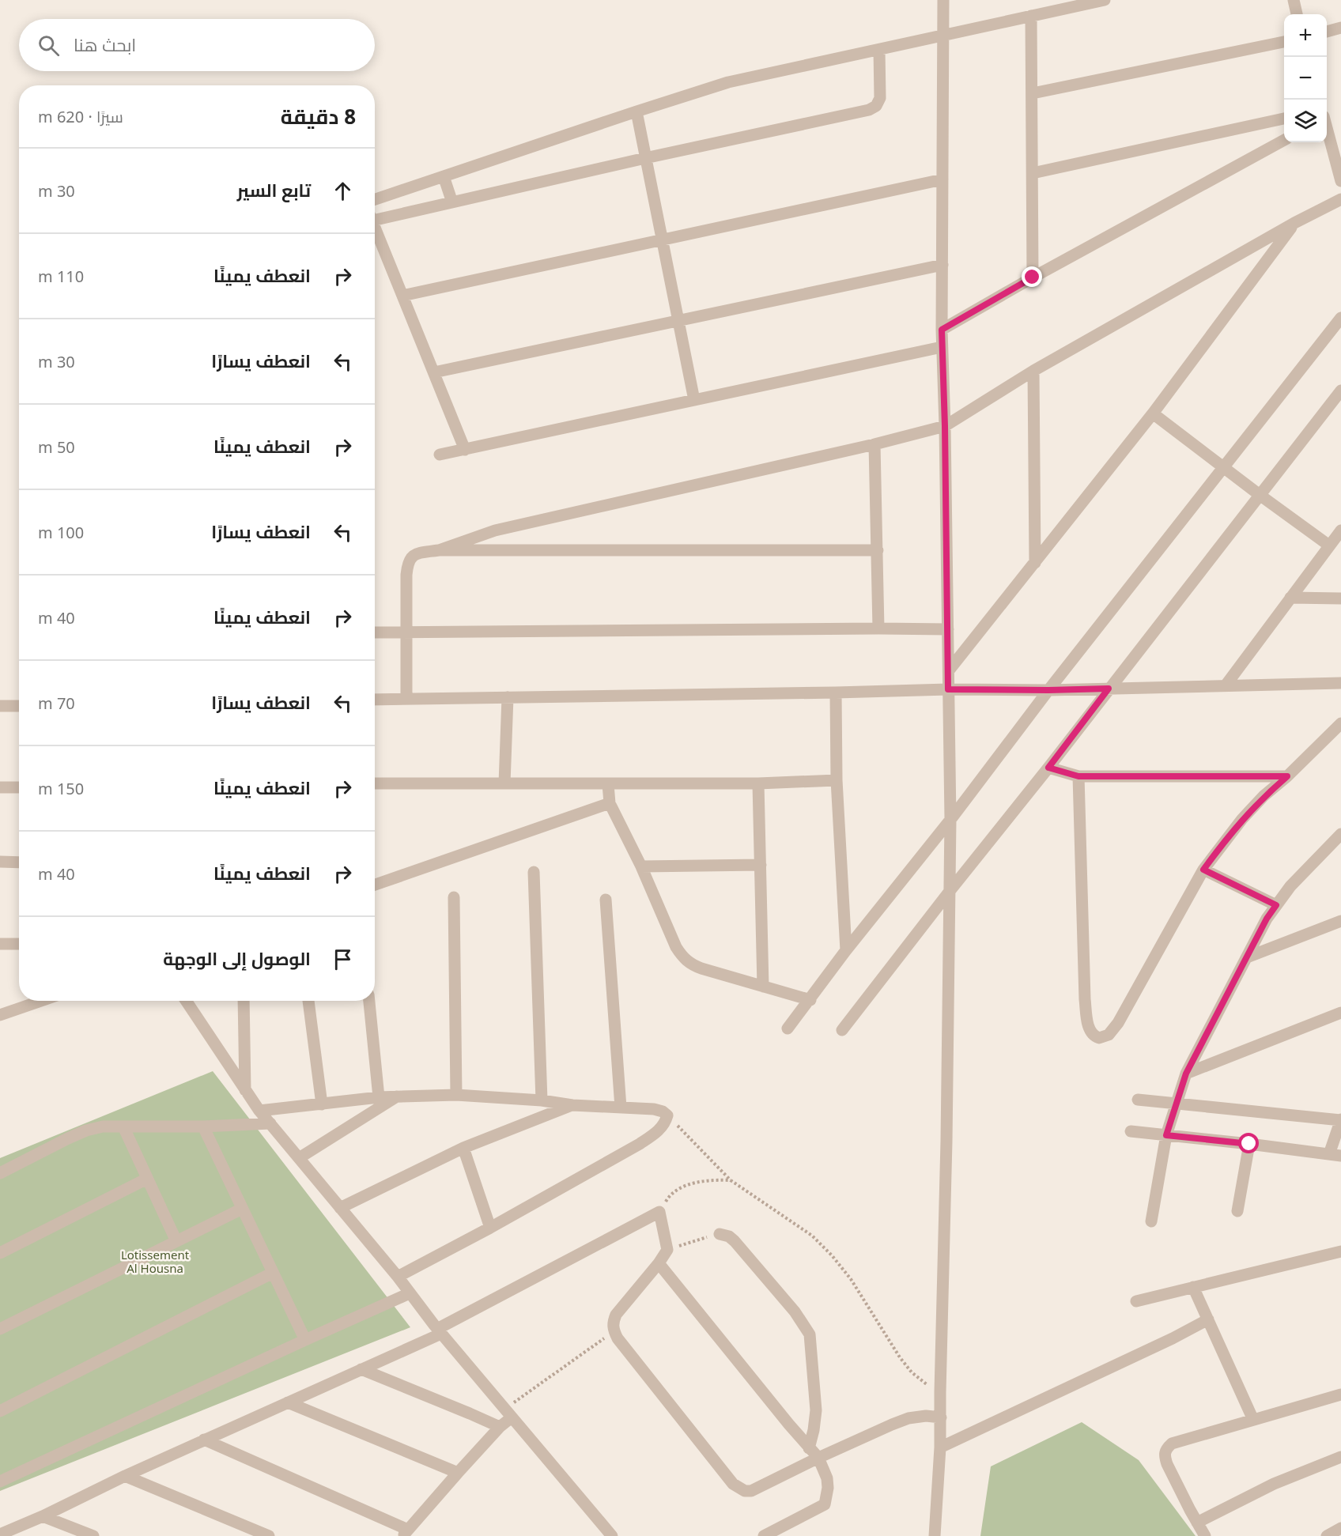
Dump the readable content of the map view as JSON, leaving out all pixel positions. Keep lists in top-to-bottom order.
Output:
{
  "parks": ["Lotissement Al Housna"],
  "page": {
    "map_buttons": ["+", "−"],
    "search": "ابحث هنا",
    "heading": ["8 دقيقة", "سيرًا · 620 m"],
    "list": [
      ["تابع السير", "30 m"],
      ["انعطف يمينًا", "110 m"],
      ["انعطف يسارًا", "30 m"],
      ["انعطف يمينًا", "50 m"],
      ["انعطف يسارًا", "100 m"],
      ["انعطف يمينًا", "40 m"],
      ["انعطف يسارًا", "70 m"],
      ["انعطف يمينًا", "150 m"],
      ["انعطف يمينًا", "40 m"],
      "الوصول إلى الوجهة"
    ]
  }
}
